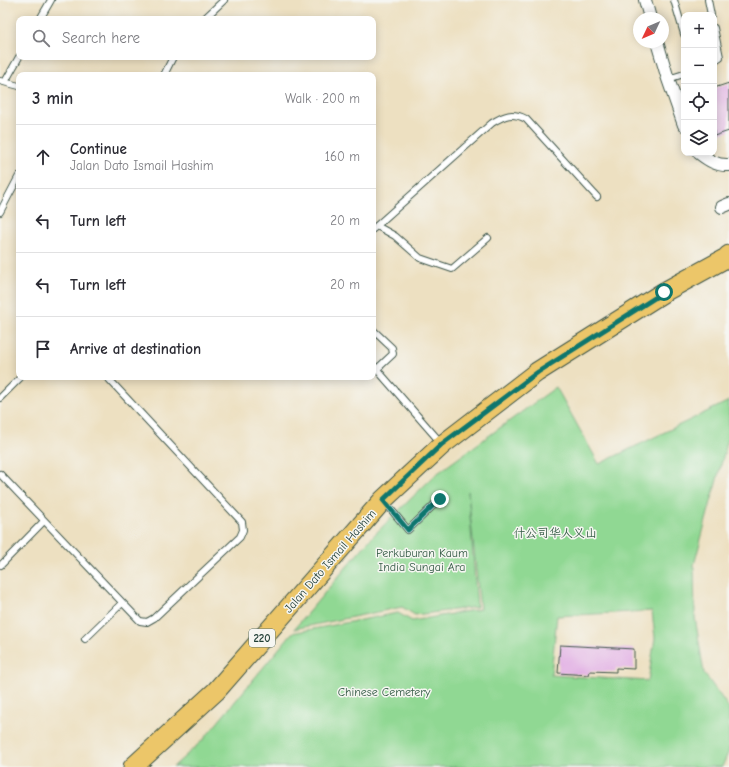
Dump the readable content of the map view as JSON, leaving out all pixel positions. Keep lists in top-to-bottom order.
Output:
{
  "streets": {
    "main road": ["Jalan Dato Ismail Hashim", "220"]
  },
  "parks": ["什公司华人义山", "Perkuburan Kaum India Sungai Ara", "Chinese Cemetery"],
  "north": "bottom left",
  "page": {
    "map_buttons": ["+", "−"],
    "search": "Search here",
    "heading": ["3 min", "Walk · 200 m"],
    "list": [
      ["Continue", "Jalan Dato Ismail Hashim", "160 m"],
      ["Turn left", "20 m"],
      ["Turn left", "20 m"],
      "Arrive at destination"
    ]
  }
}
